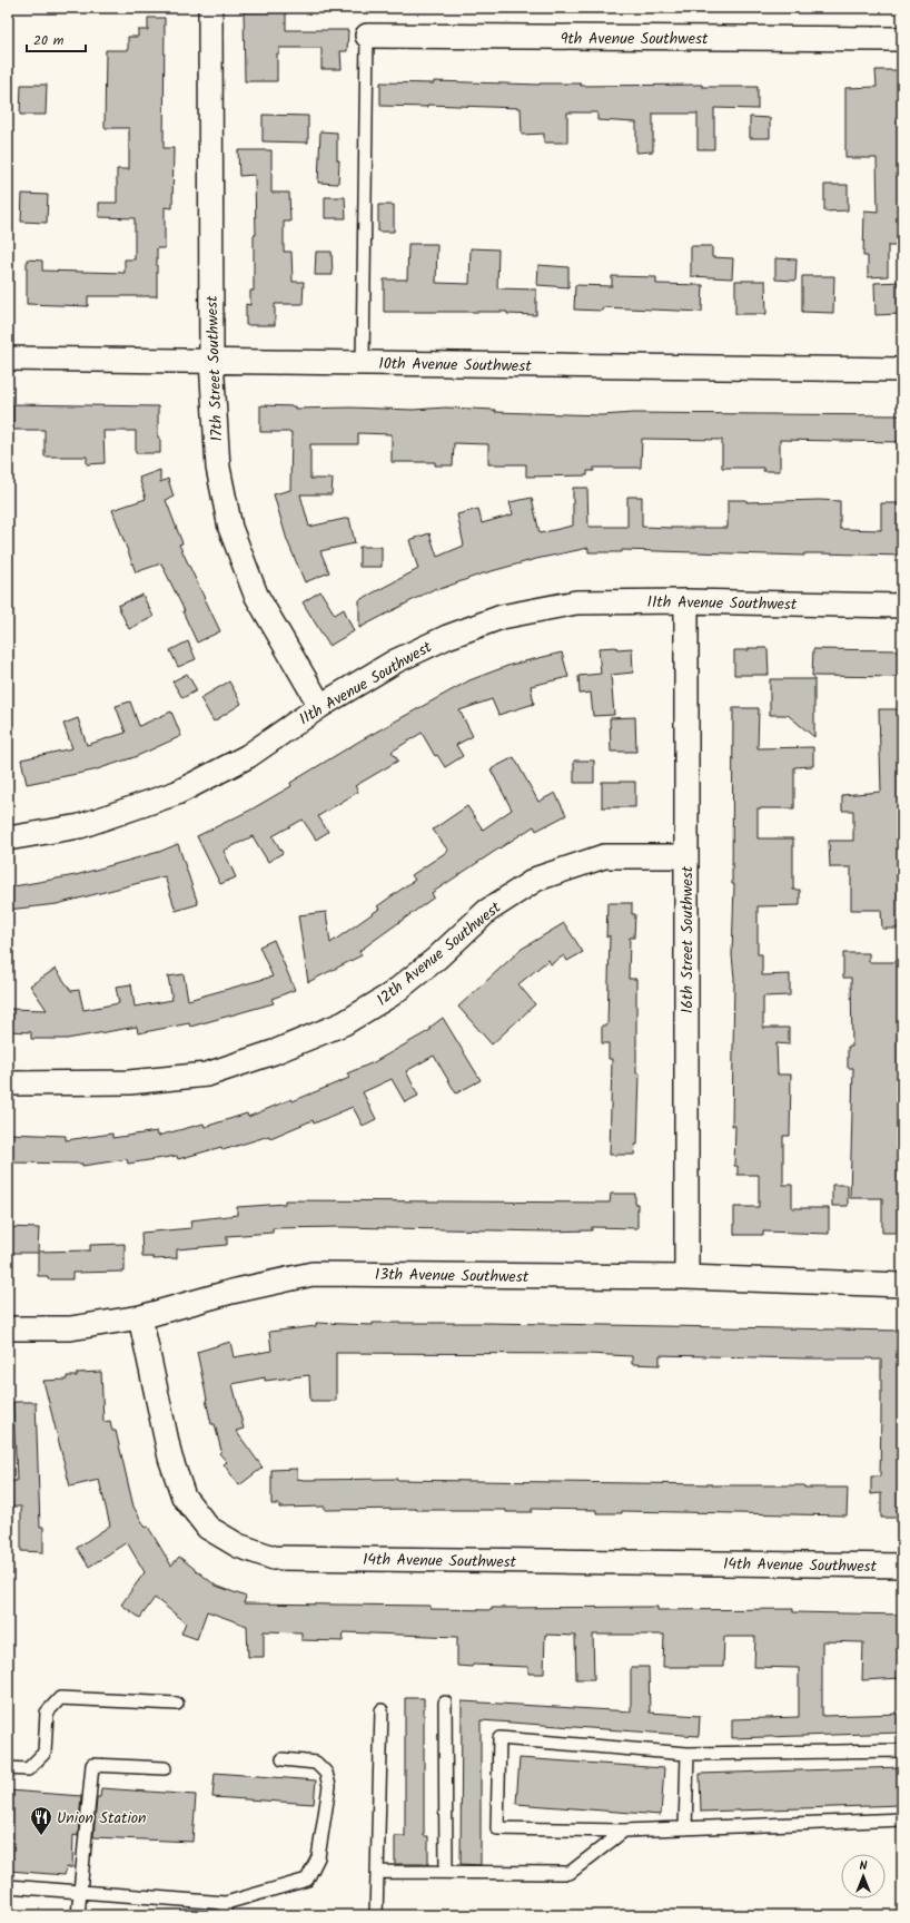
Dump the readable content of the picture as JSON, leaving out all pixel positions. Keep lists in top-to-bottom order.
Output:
{
  "streets": {
    "street": [
      "9th Avenue Southwest",
      "10th Avenue Southwest",
      "17th Street Southwest",
      "11th Avenue Southwest",
      "16th Street Southwest",
      "12th Avenue Southwest",
      "13th Avenue Southwest",
      "14th Avenue Southwest"
    ]
  },
  "crossings": [
    ["10th Avenue Southwest", "17th Street Southwest"],
    ["17th Street Southwest", "11th Avenue Southwest"],
    ["11th Avenue Southwest", "16th Street Southwest"],
    ["16th Street Southwest", "12th Avenue Southwest"],
    ["16th Street Southwest", "13th Avenue Southwest"],
    ["13th Avenue Southwest", "14th Avenue Southwest"]
  ],
  "places": {
    "restaurant": ["Union Station"]
  },
  "scale_bar": "20 m",
  "north": "top"
}
